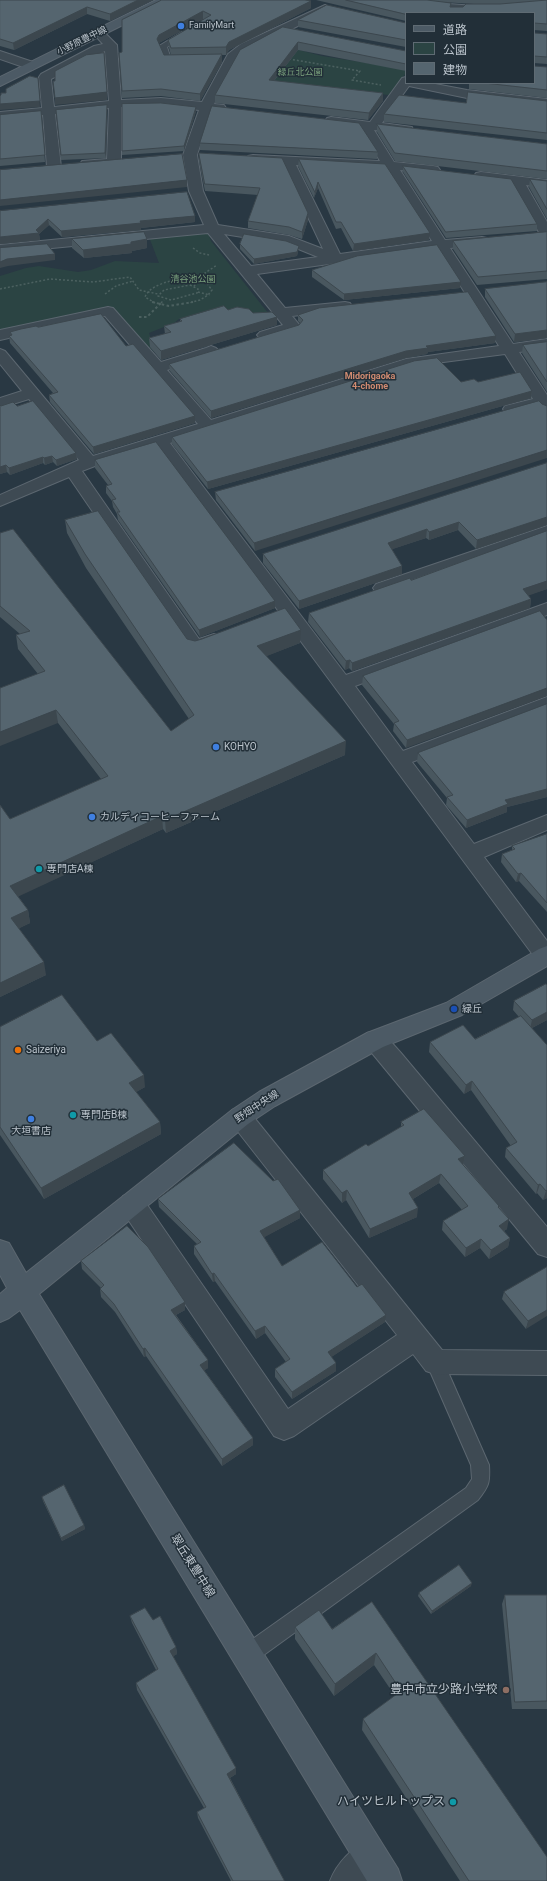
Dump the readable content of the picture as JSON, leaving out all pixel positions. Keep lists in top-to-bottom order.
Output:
{
  "streets": {
    "street": ["小野原豊中線", "野畑中央線", "翠丘東豊中線"]
  },
  "crossings": [
    ["野畑中央線", "翠丘東豊中線"]
  ],
  "districts": ["Midorigaoka 4-chome"],
  "parks": ["緑丘北公園", "清谷池公園"],
  "places": [
    "FamilyMart",
    "KOHYO",
    "カルディコーヒーファーム",
    "専門店A棟",
    "緑丘",
    "Saizeriya",
    "専門店B棟",
    "大垣書店",
    "豊中市立少路小学校",
    "ハイツヒルトップス"
  ],
  "legend": ["道路", "公園", "建物"]
}
